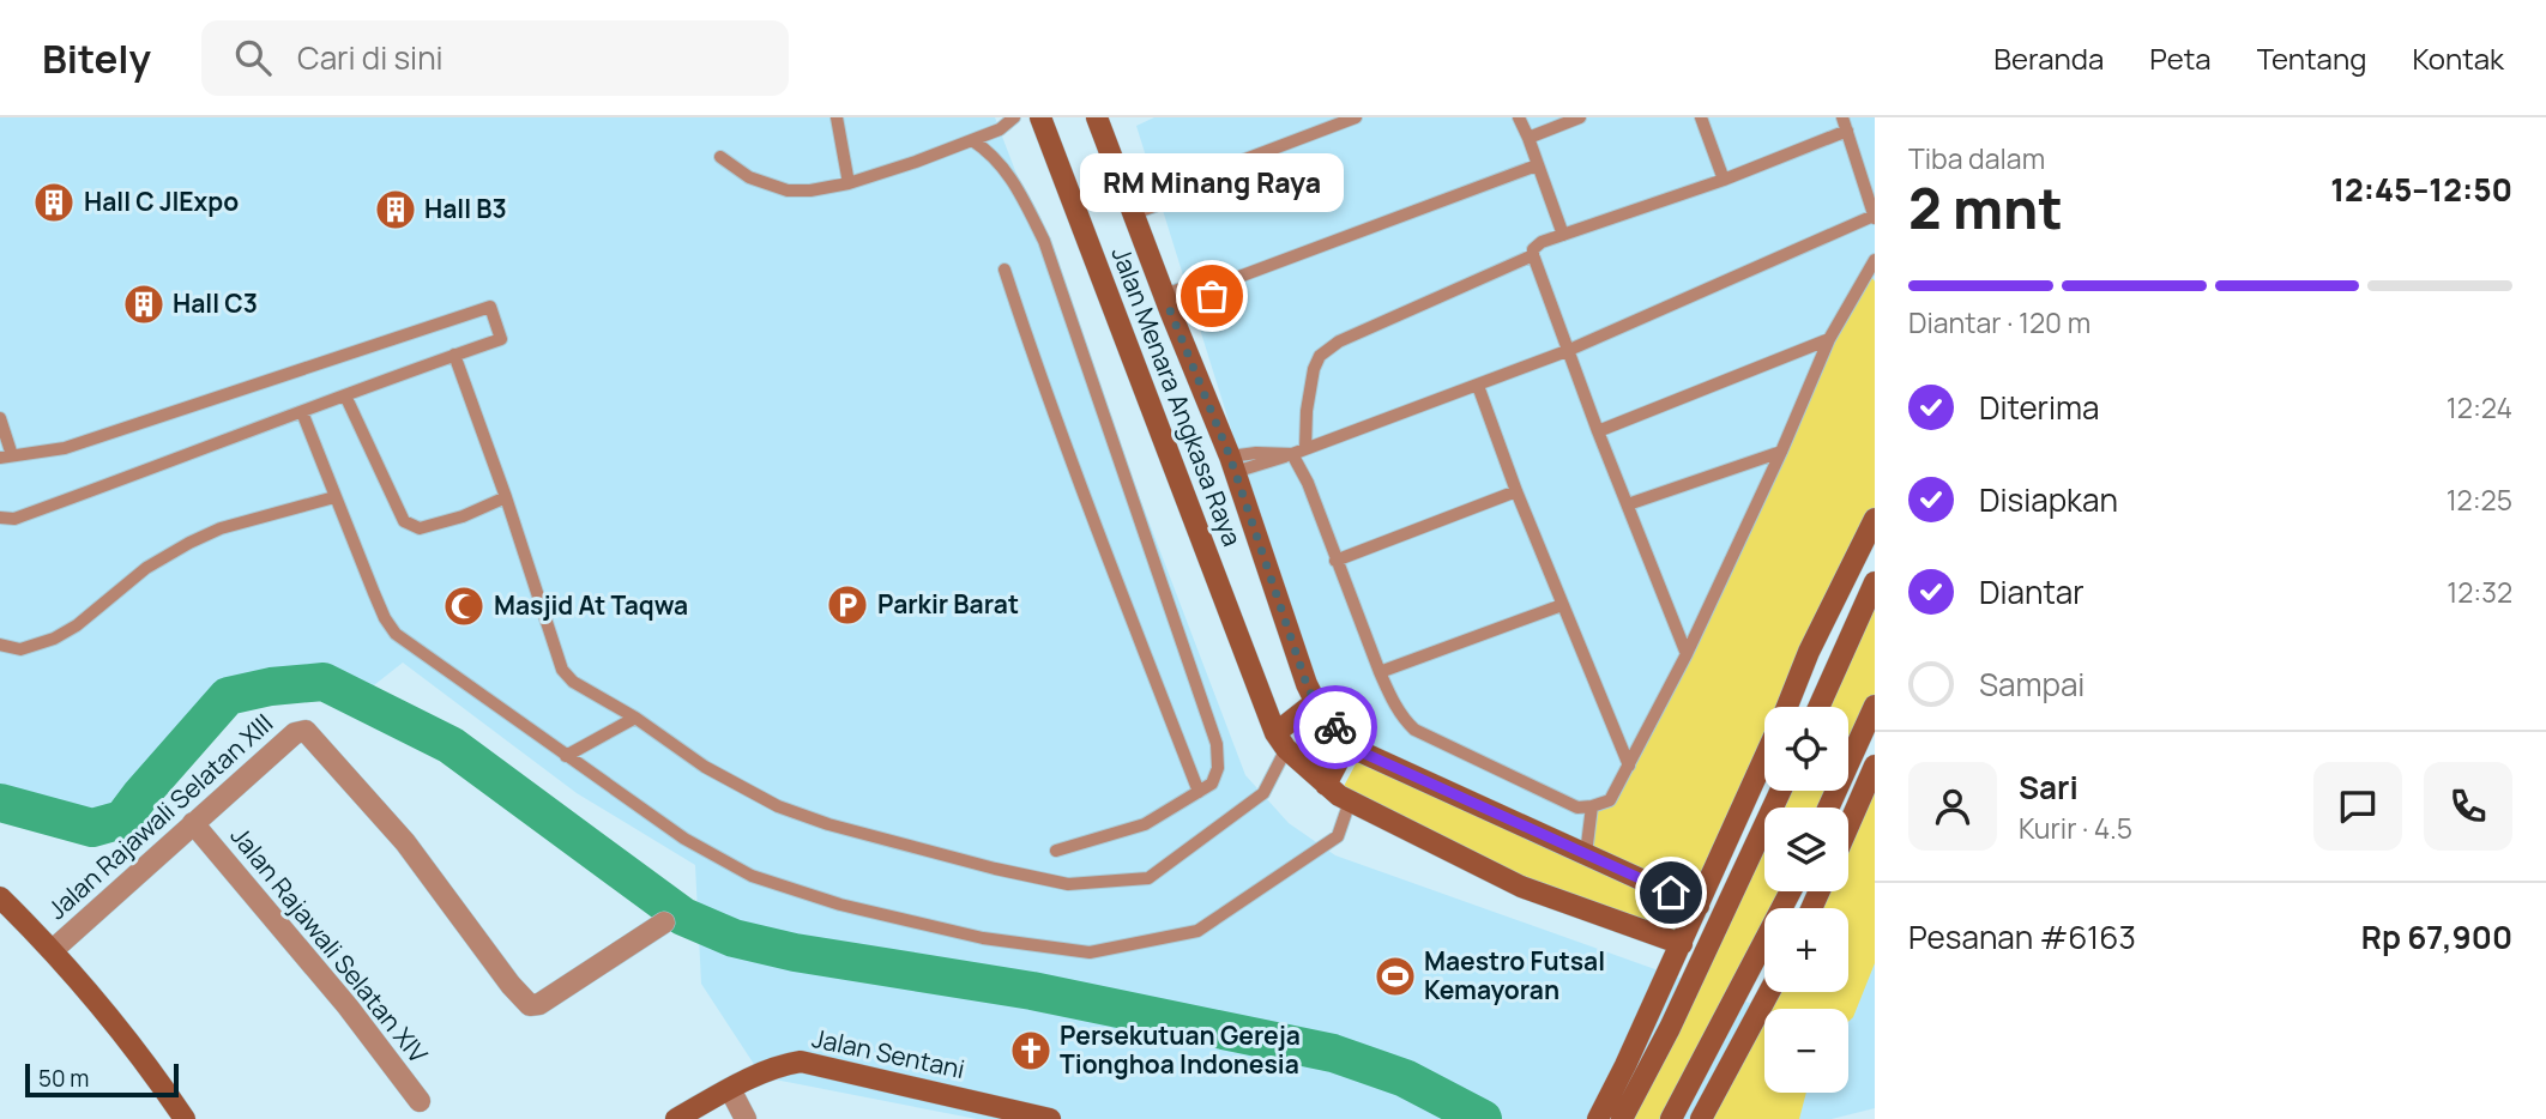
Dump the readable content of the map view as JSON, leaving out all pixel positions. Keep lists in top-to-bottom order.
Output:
{
  "streets": {
    "street": [
      "Jalan Menara Angkasa Raya",
      "Jalan Rajawali Selatan XIII",
      "Jalan Rajawali Selatan XIV",
      "Jalan Sentani"
    ]
  },
  "crossings": [
    ["Jalan Rajawali Selatan XIII", "Jalan Rajawali Selatan XIV"]
  ],
  "places": {
    "building": ["Hall C JIExpo", "Hall B3", "Hall C3"],
    "other": ["RM Minang Raya"],
    "parking": ["Parkir Barat"],
    "mosque": ["Masjid At Taqwa"],
    "sports": ["Maestro Futsal Kemayoran"],
    "church": ["Persekutuan Gereja Tionghoa Indonesia"]
  },
  "scale_bar": "50 m",
  "page": {
    "header": "Bitely",
    "search": "Cari di sini",
    "nav": [
      "Beranda",
      "Peta",
      "Tentang",
      "Kontak"
    ],
    "heading": ["2 mnt", "Tiba dalam", "12:45–12:50"],
    "panel": [
      "Sari",
      "Kurir · 4.5",
      "Pesanan #6163",
      "Rp 67,900"
    ],
    "bubble": "RM Minang Raya",
    "bar": "Diantar · 120 m",
    "list": [
      ["Diterima", "12:24"],
      ["Disiapkan", "12:25"],
      ["Diantar", "12:32"],
      "Sampai"
    ],
    "map_buttons": ["+", "−"],
    "scale": "50 m"
  }
}
